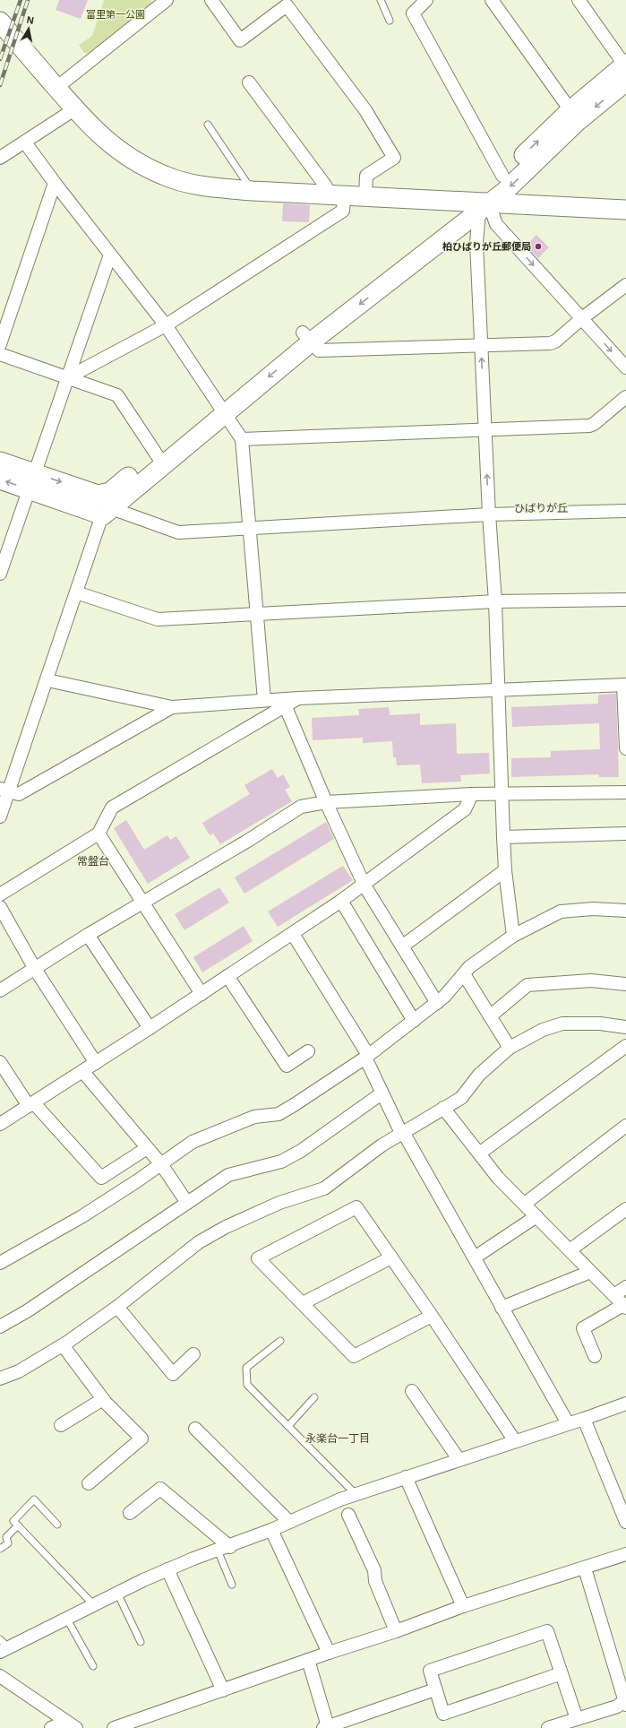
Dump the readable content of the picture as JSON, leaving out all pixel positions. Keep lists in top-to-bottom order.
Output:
{
  "districts": ["ひばりが丘", "常盤台", "永楽台一丁目"],
  "parks": ["富里第一公園"],
  "places": ["柏ひばりが丘郵便局"],
  "north": "top"
}
